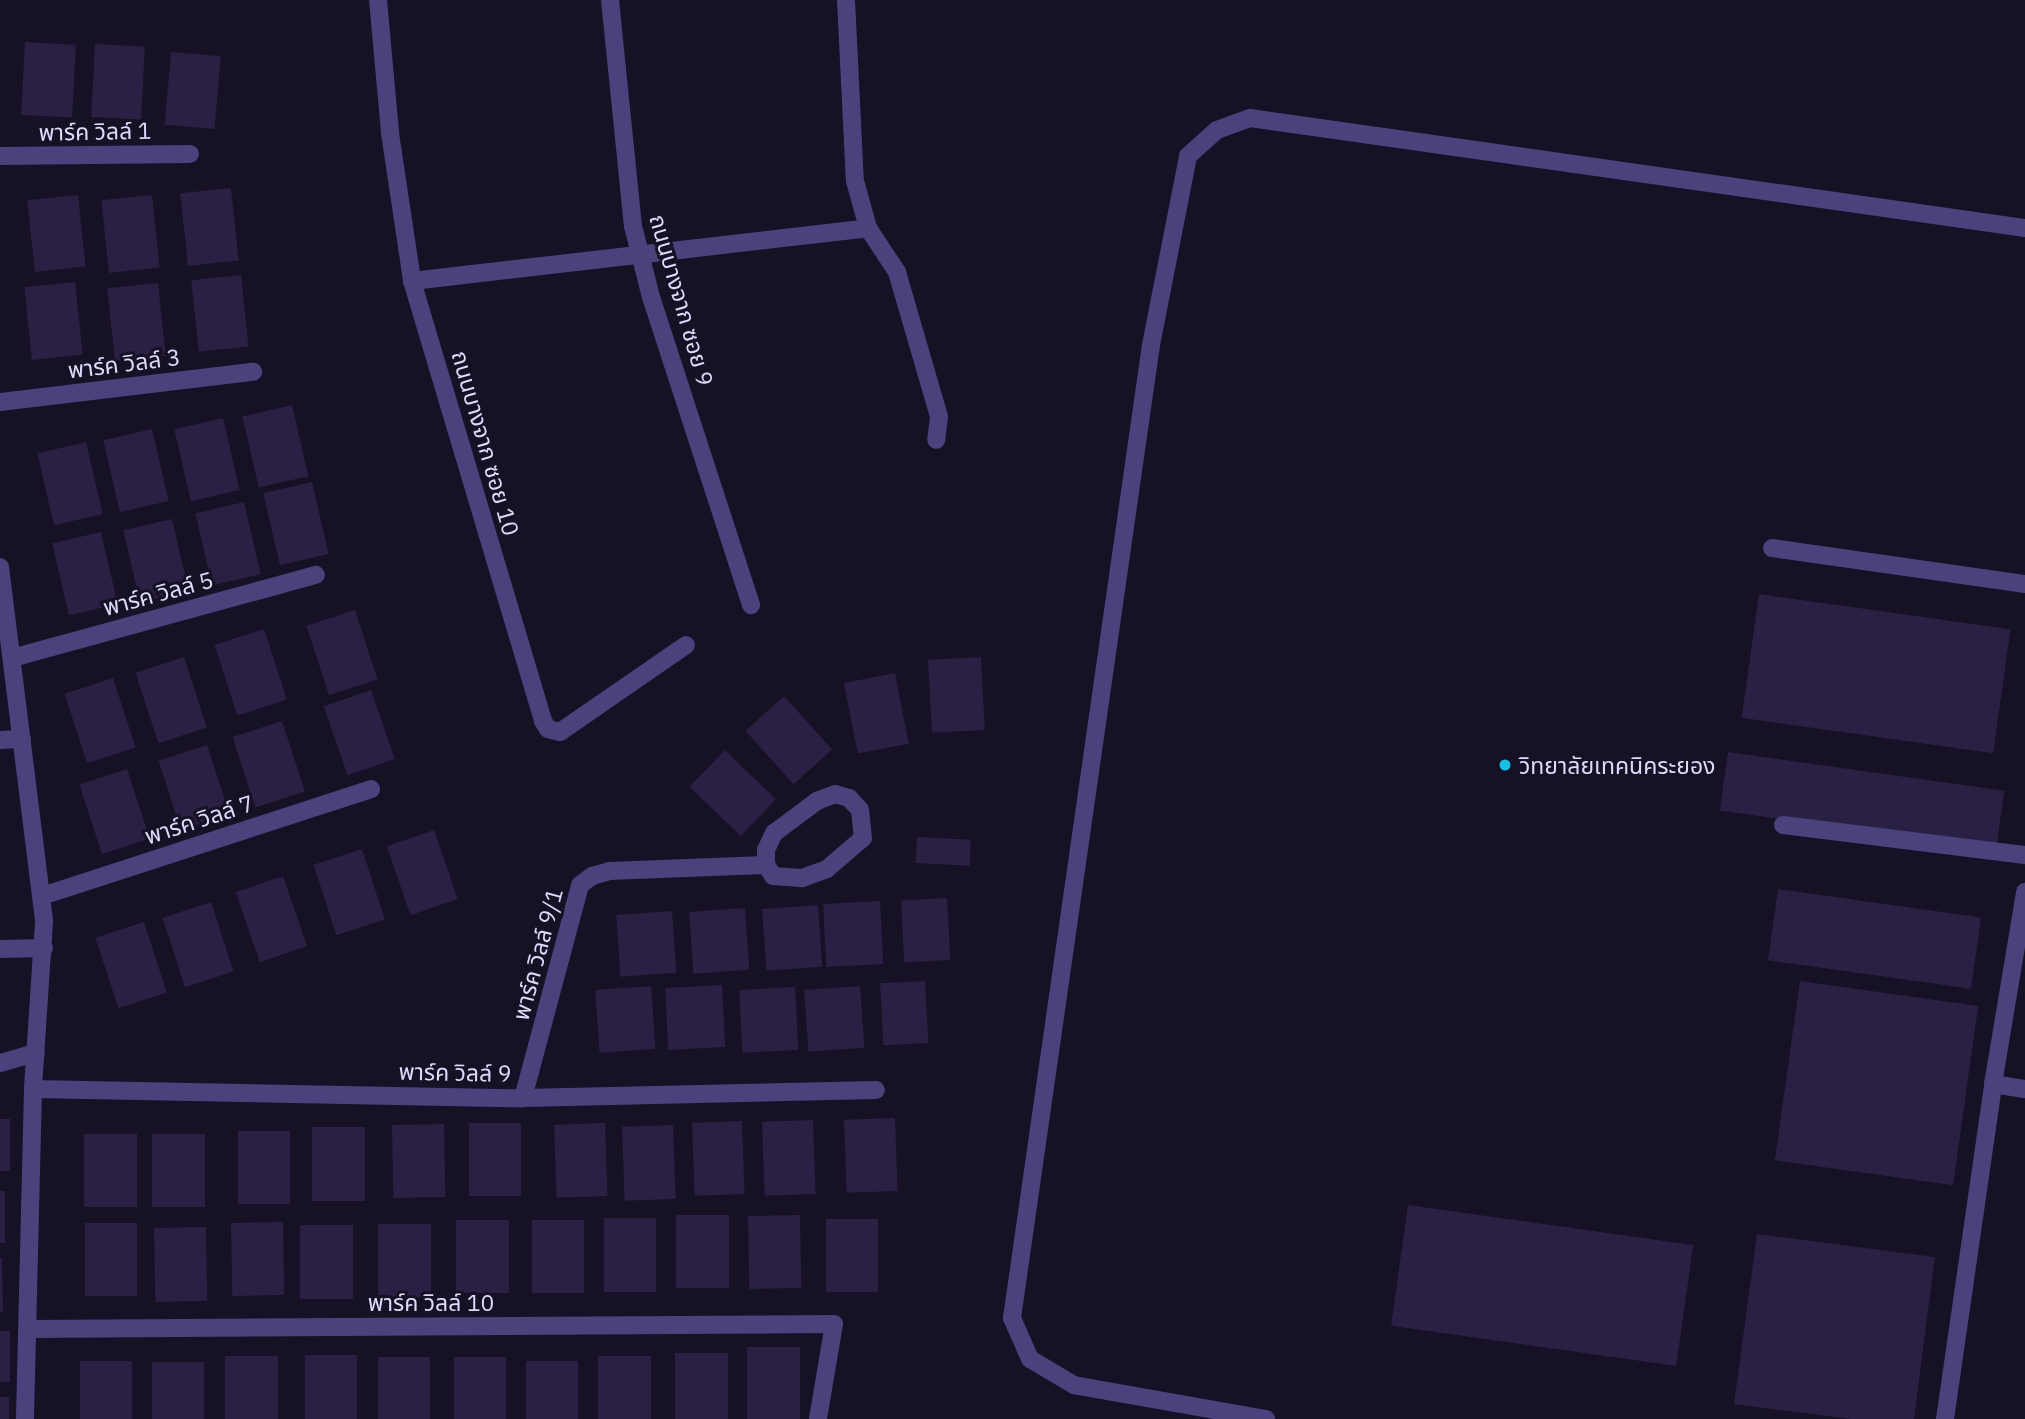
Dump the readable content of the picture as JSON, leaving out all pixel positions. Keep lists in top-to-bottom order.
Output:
{
  "streets": {
    "street": [
      "พาร์ค วิลล์ 1",
      "ถนนบางจาก ซอย 9",
      "พาร์ค วิลล์ 3",
      "ถนนบางจาก ซอย 10",
      "พาร์ค วิลล์ 5",
      "พาร์ค วิลล์ 7",
      "พาร์ค วิลล์ 9/1",
      "พาร์ค วิลล์ 9",
      "พาร์ค วิลล์ 10"
    ]
  },
  "crossings": [
    ["พาร์ค วิลล์ 9/1", "พาร์ค วิลล์ 9"]
  ],
  "places": ["วิทยาลัยเทคนิคระยอง"]
}
